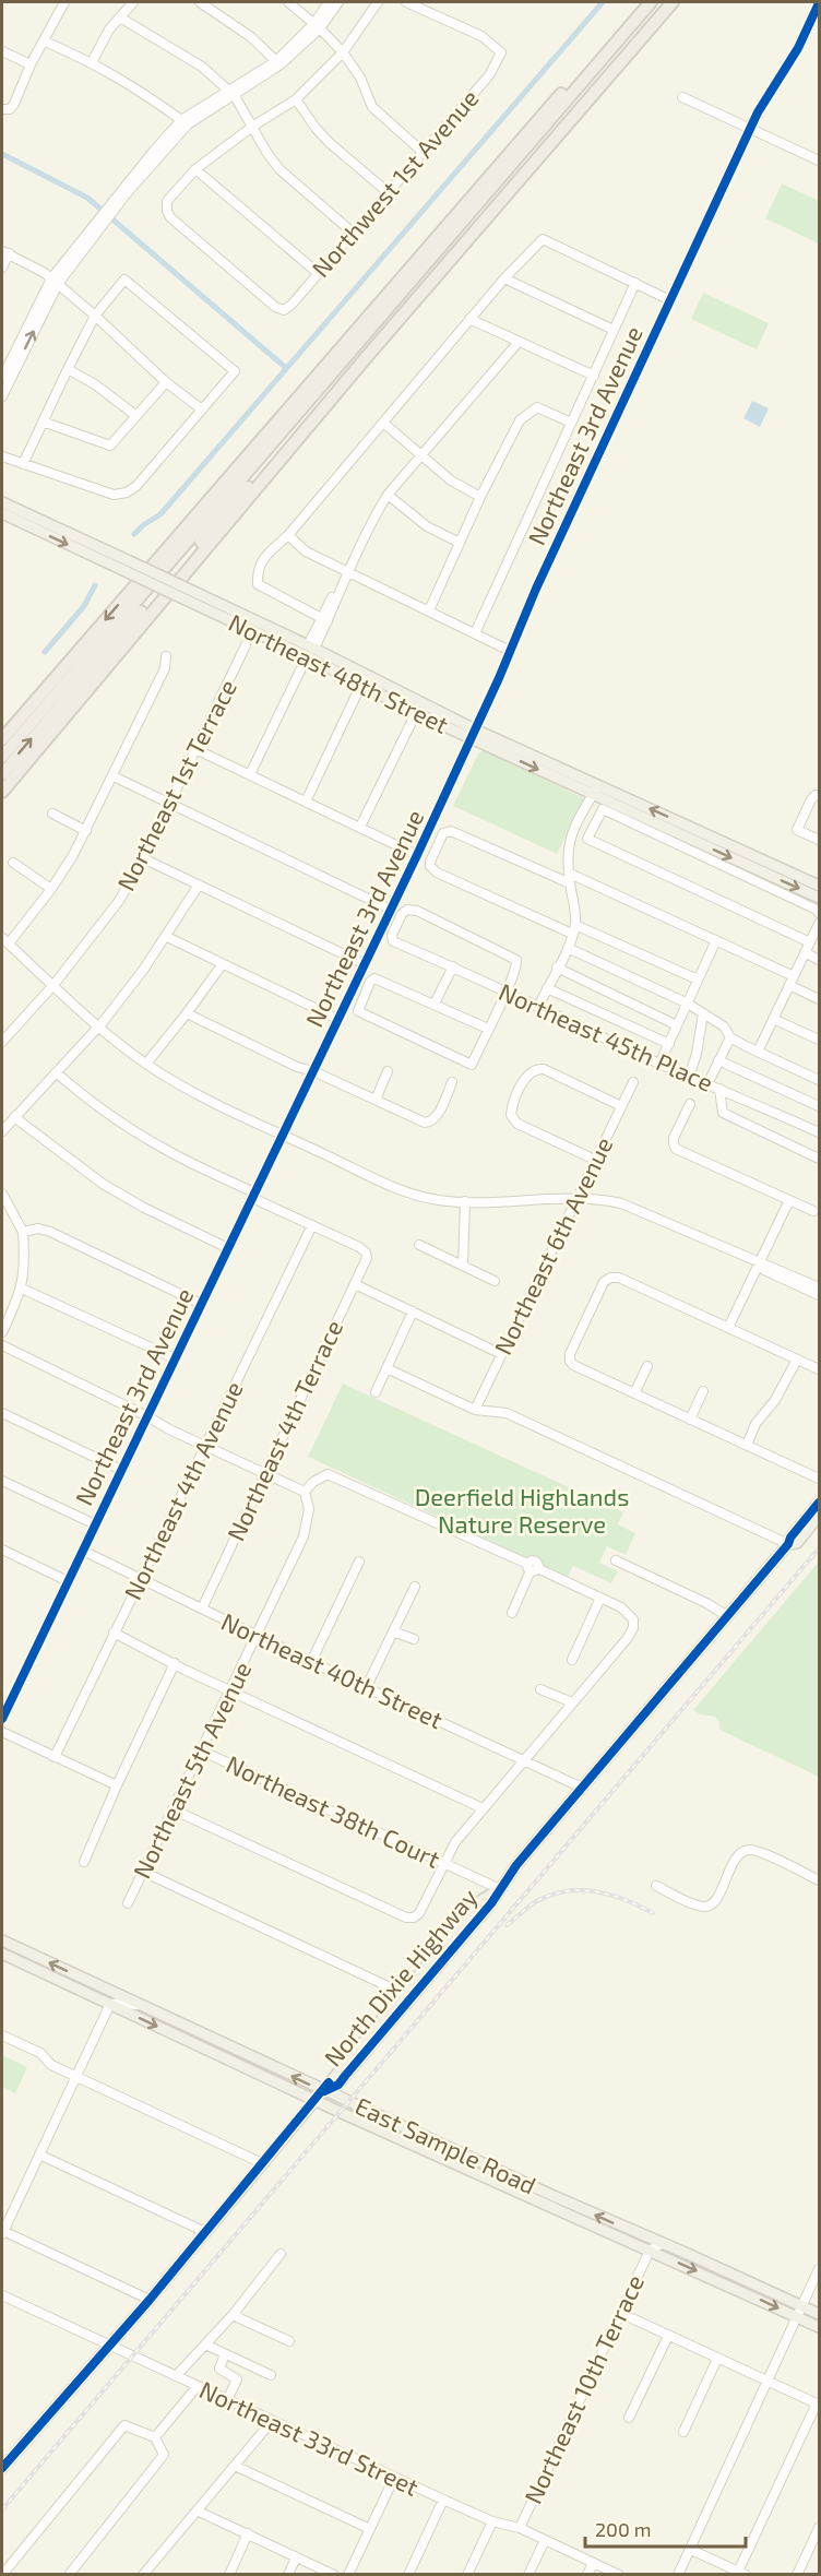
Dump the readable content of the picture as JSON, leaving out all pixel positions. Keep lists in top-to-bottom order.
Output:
{
  "streets": {
    "main road": ["Northeast 48th Street", "North Dixie Highway", "East Sample Road"],
    "street": [
      "Northwest 1st Avenue",
      "Northeast 3rd Avenue",
      "Northeast 1st Terrace",
      "Northeast 45th Place",
      "Northeast 6th Avenue",
      "Northeast 4th Terrace",
      "Northeast 4th Avenue",
      "Northeast 40th Street",
      "Northeast 5th Avenue",
      "Northeast 38th Court",
      "Northeast 10th Terrace",
      "Northeast 33rd Street"
    ]
  },
  "crossings": [
    ["Northeast 3rd Avenue", "Northeast 48th Street"],
    ["Northeast 3rd Avenue", "Northeast 40th Street"],
    ["Northeast 4th Terrace", "Northeast 4th Avenue"],
    ["Northeast 4th Terrace", "Northeast 40th Street"],
    ["Northeast 4th Avenue", "Northeast 40th Street"],
    ["Northeast 40th Street", "Northeast 5th Avenue"],
    ["Northeast 40th Street", "North Dixie Highway"],
    ["Northeast 5th Avenue", "Northeast 38th Court"],
    ["Northeast 38th Court", "North Dixie Highway"],
    ["North Dixie Highway", "East Sample Road"],
    ["North Dixie Highway", "Northeast 33rd Street"],
    ["East Sample Road", "Northeast 10th Terrace"],
    ["Northeast 10th Terrace", "Northeast 33rd Street"]
  ],
  "parks": ["Deerfield Highlands Nature Reserve"],
  "scale_bar": "200 m"
}
